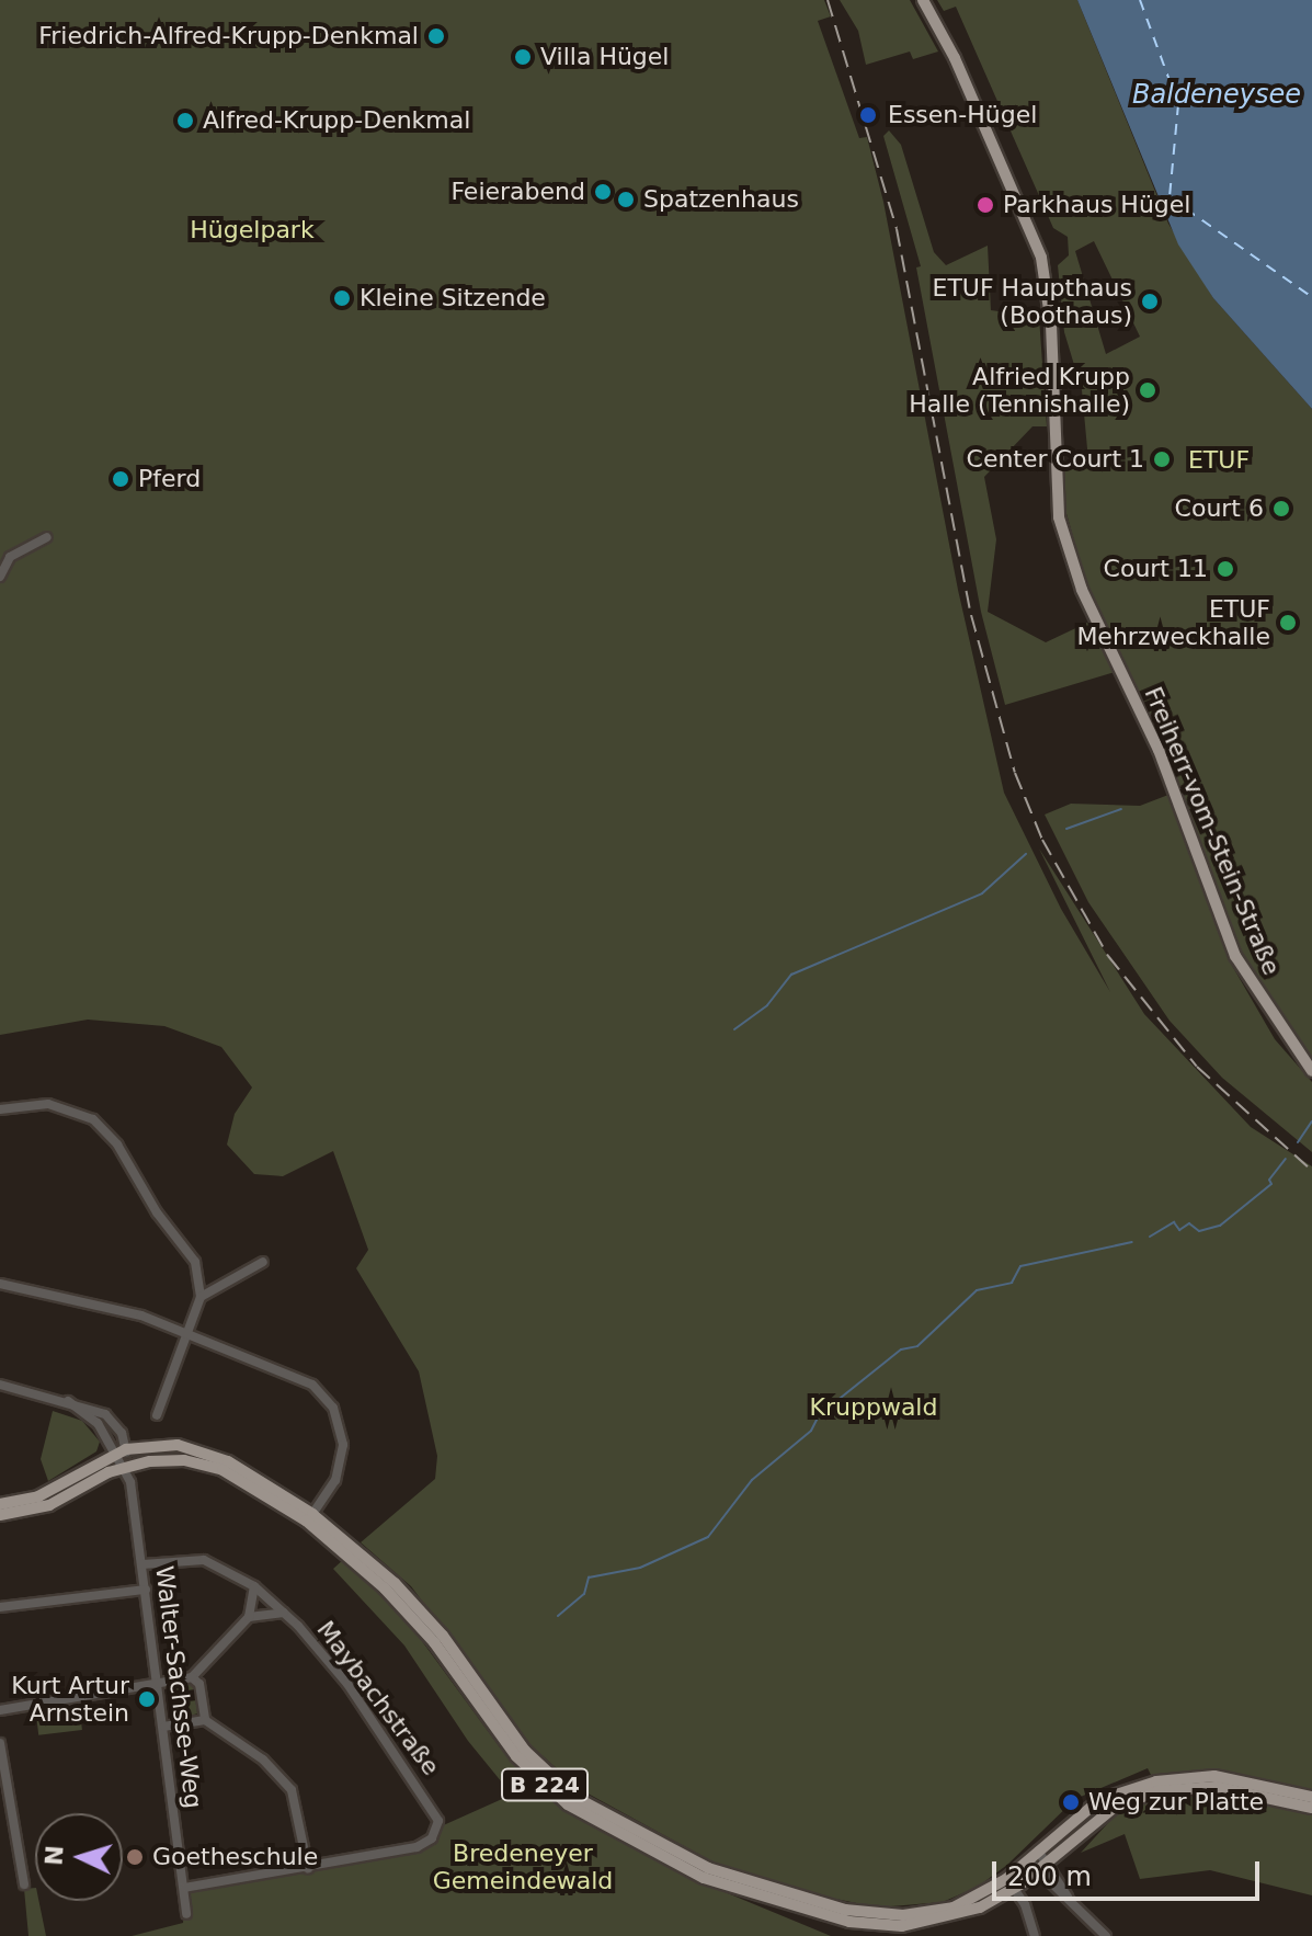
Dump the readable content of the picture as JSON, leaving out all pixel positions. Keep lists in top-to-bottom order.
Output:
{
  "streets": {
    "main road": ["Freiherr-vom-Stein-Straße", "B 224"],
    "street": ["Walter-Sachsse-Weg", "Maybachstraße"]
  },
  "crossings": [
    ["Walter-Sachsse-Weg", "Maybachstraße"],
    ["Walter-Sachsse-Weg", "B 224"]
  ],
  "water": ["Baldeneysee"],
  "parks": [
    "Hügelpark",
    "ETUF",
    "Kruppwald",
    "Bredeneyer Gemeindewald"
  ],
  "places": [
    "Friedrich-Alfred-Krupp-Denkmal",
    "Villa Hügel",
    "Essen-Hügel",
    "Alfred-Krupp-Denkmal",
    "Feierabend",
    "Spatzenhaus",
    "Parkhaus Hügel",
    "Kleine Sitzende",
    "ETUF Haupthaus (Boothaus)",
    "Alfried Krupp Halle (Tennishalle)",
    "Center Court 1",
    "Pferd",
    "Court 6",
    "Court 11",
    "ETUF Mehrzweckhalle",
    "Kurt Artur Arnstein",
    "Weg zur Platte",
    "Goetheschule"
  ],
  "scale_bar": "200 m",
  "north": "left"
}
